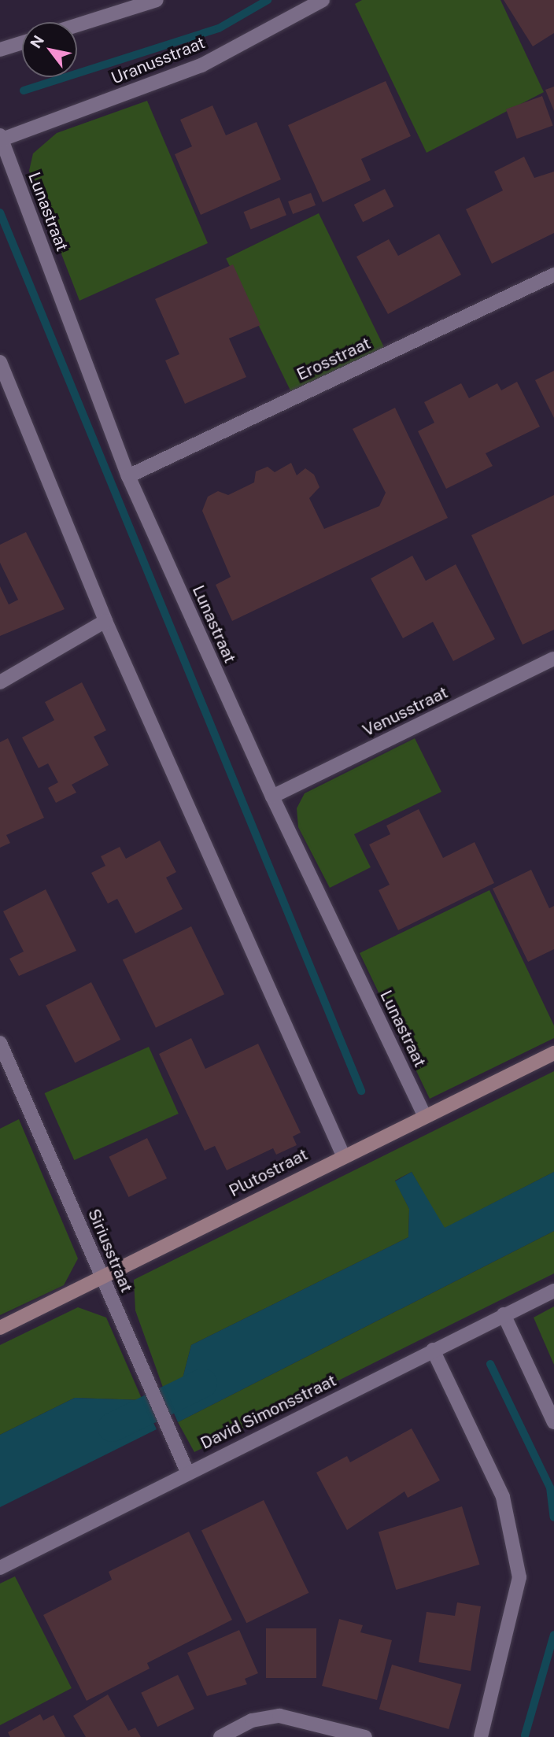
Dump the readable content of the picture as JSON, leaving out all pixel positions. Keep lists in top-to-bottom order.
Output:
{
  "streets": {
    "street": [
      "Uranusstraat",
      "Lunastraat",
      "Erosstraat",
      "Venusstraat",
      "Plutostraat",
      "Siriusstraat",
      "David Simonsstraat"
    ]
  },
  "crossings": [
    ["Uranusstraat", "Lunastraat"],
    ["Lunastraat", "Erosstraat"],
    ["Lunastraat", "Venusstraat"],
    ["Lunastraat", "Plutostraat"],
    ["Plutostraat", "Siriusstraat"],
    ["Siriusstraat", "David Simonsstraat"]
  ],
  "north": "top left"
}
